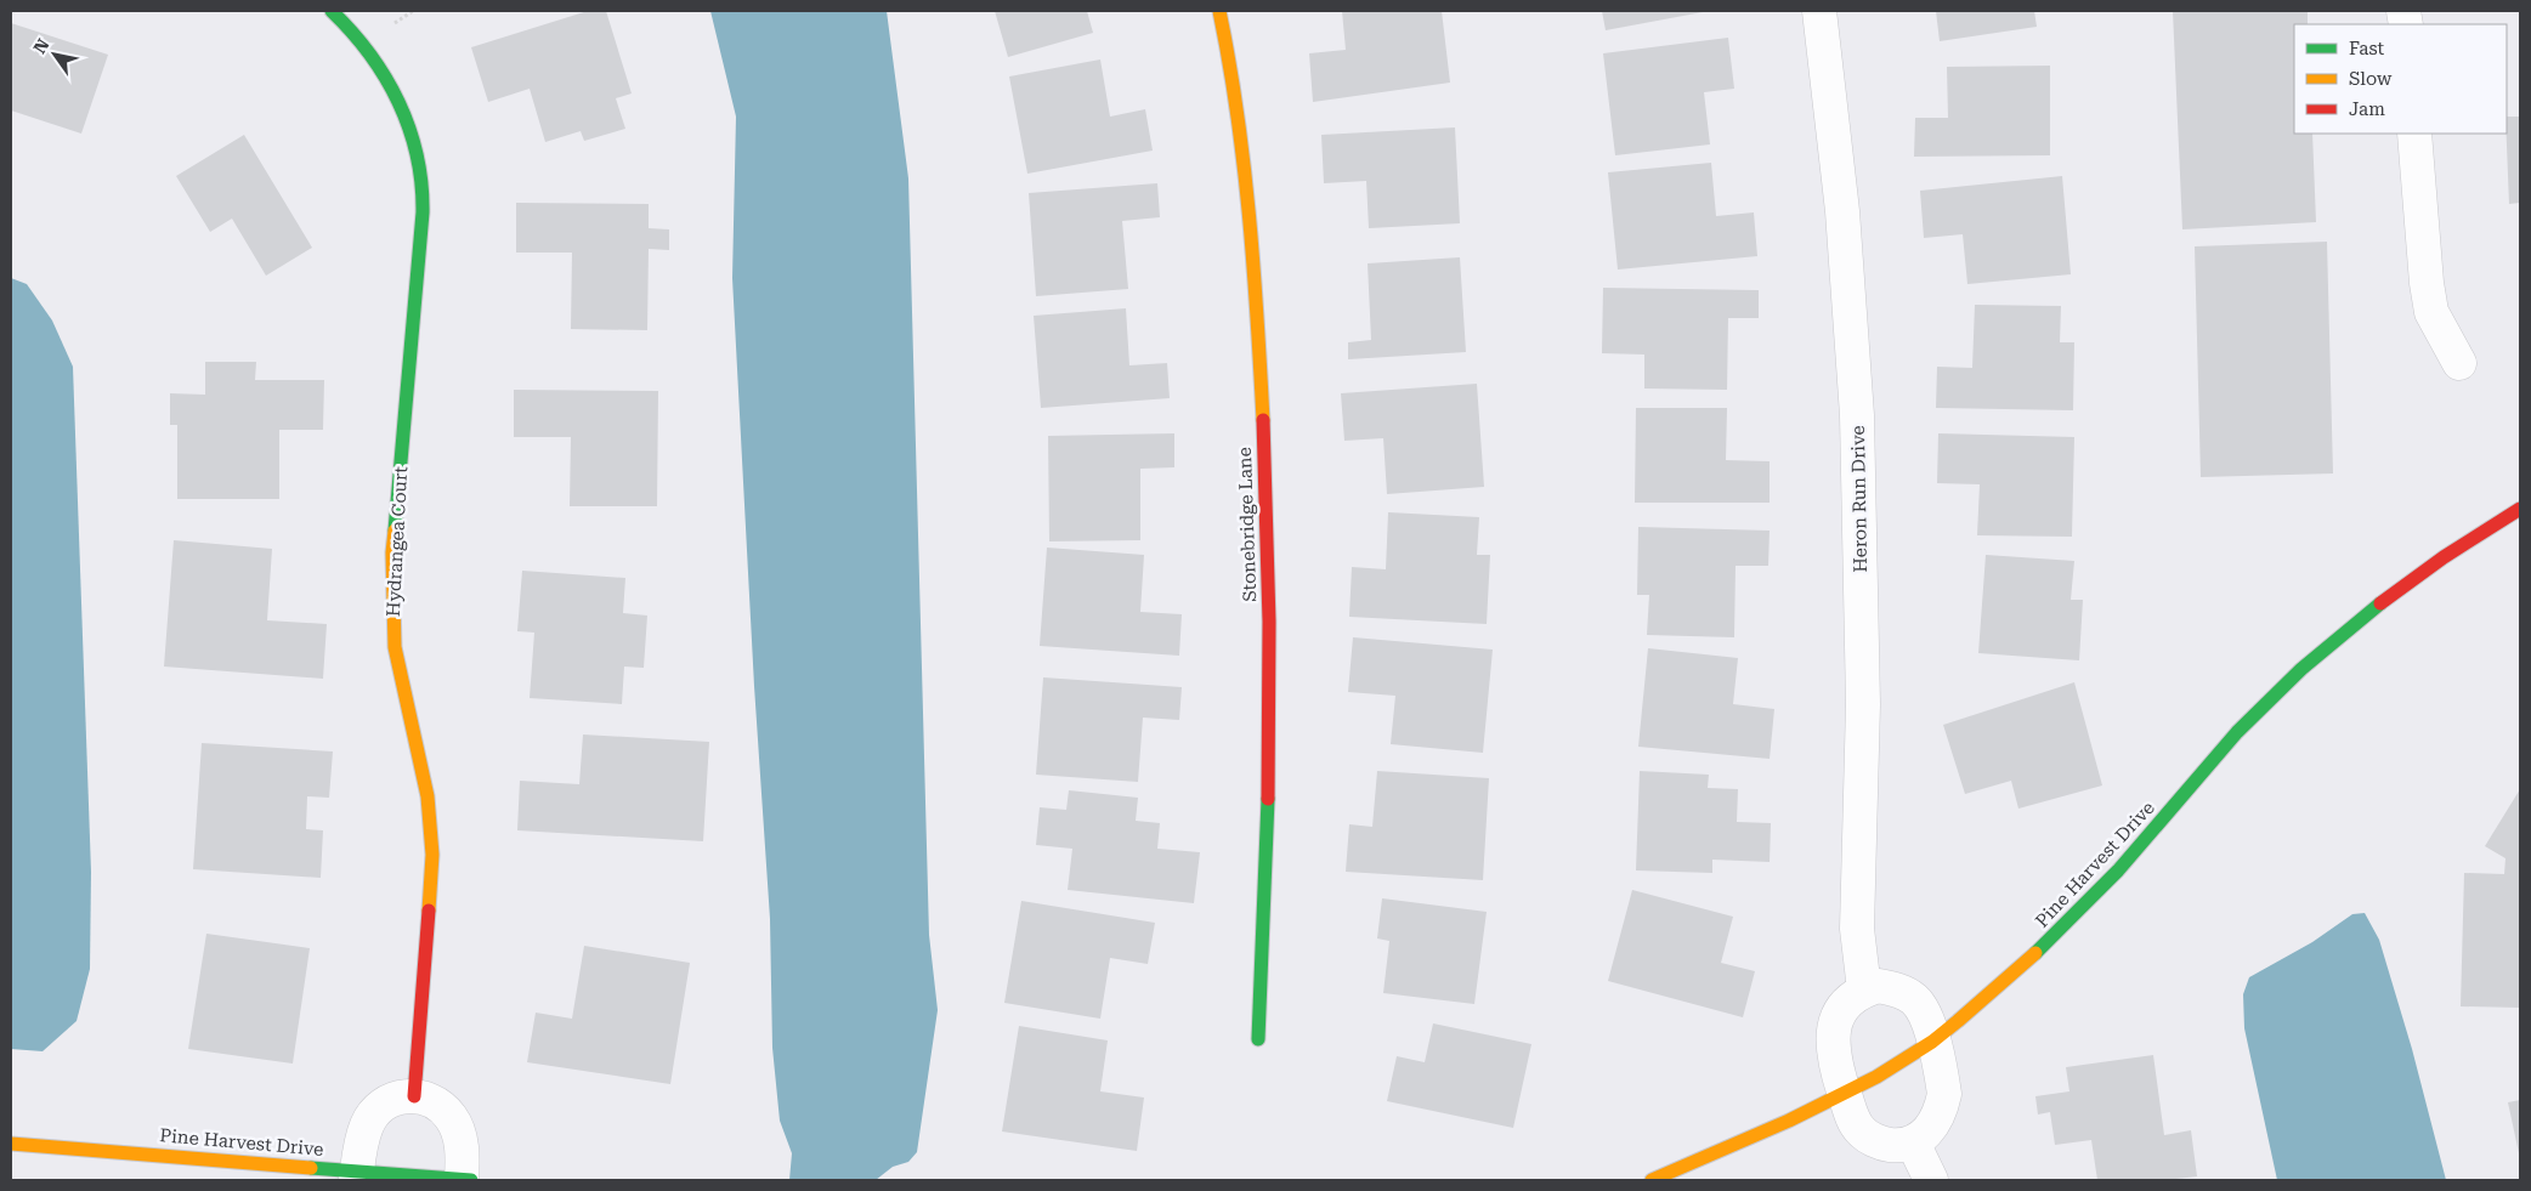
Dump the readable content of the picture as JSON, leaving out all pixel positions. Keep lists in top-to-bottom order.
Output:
{
  "streets": {
    "street": [
      "Heron Run Drive",
      "Stonebridge Lane",
      "Hydrangea Court",
      "Pine Harvest Drive"
    ]
  },
  "legend": ["Fast", "Slow", "Jam"],
  "north": "top left"
}
